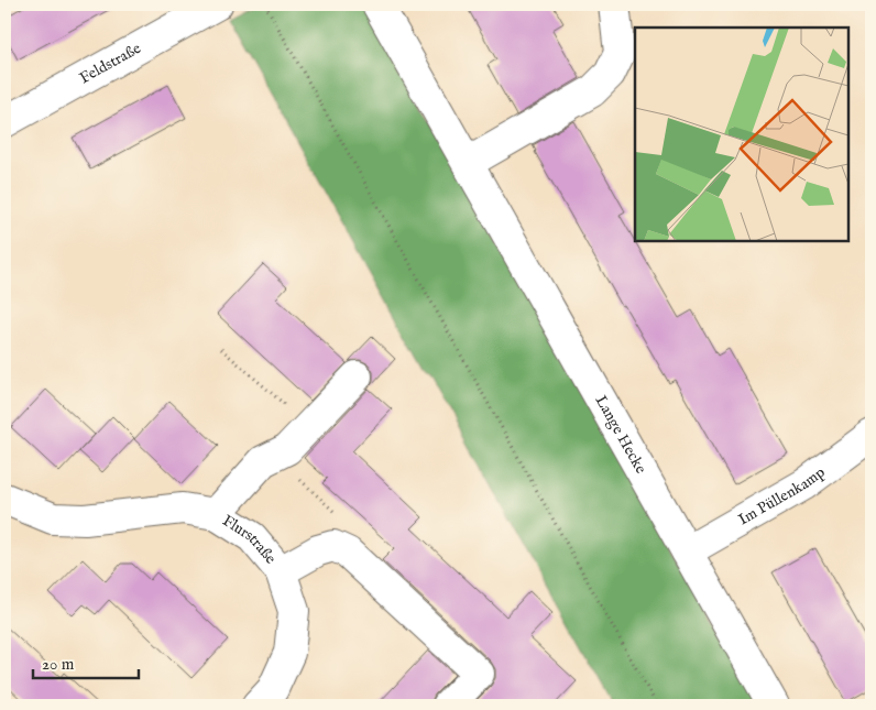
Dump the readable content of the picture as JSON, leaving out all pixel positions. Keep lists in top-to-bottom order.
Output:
{
  "streets": {
    "street": [
      "Feldstraße",
      "Lange Hecke",
      "Im Püllenkamp",
      "Flurstraße"
    ]
  },
  "crossings": [
    ["Lange Hecke", "Im Püllenkamp"]
  ],
  "scale_bar": "20 m"
}
